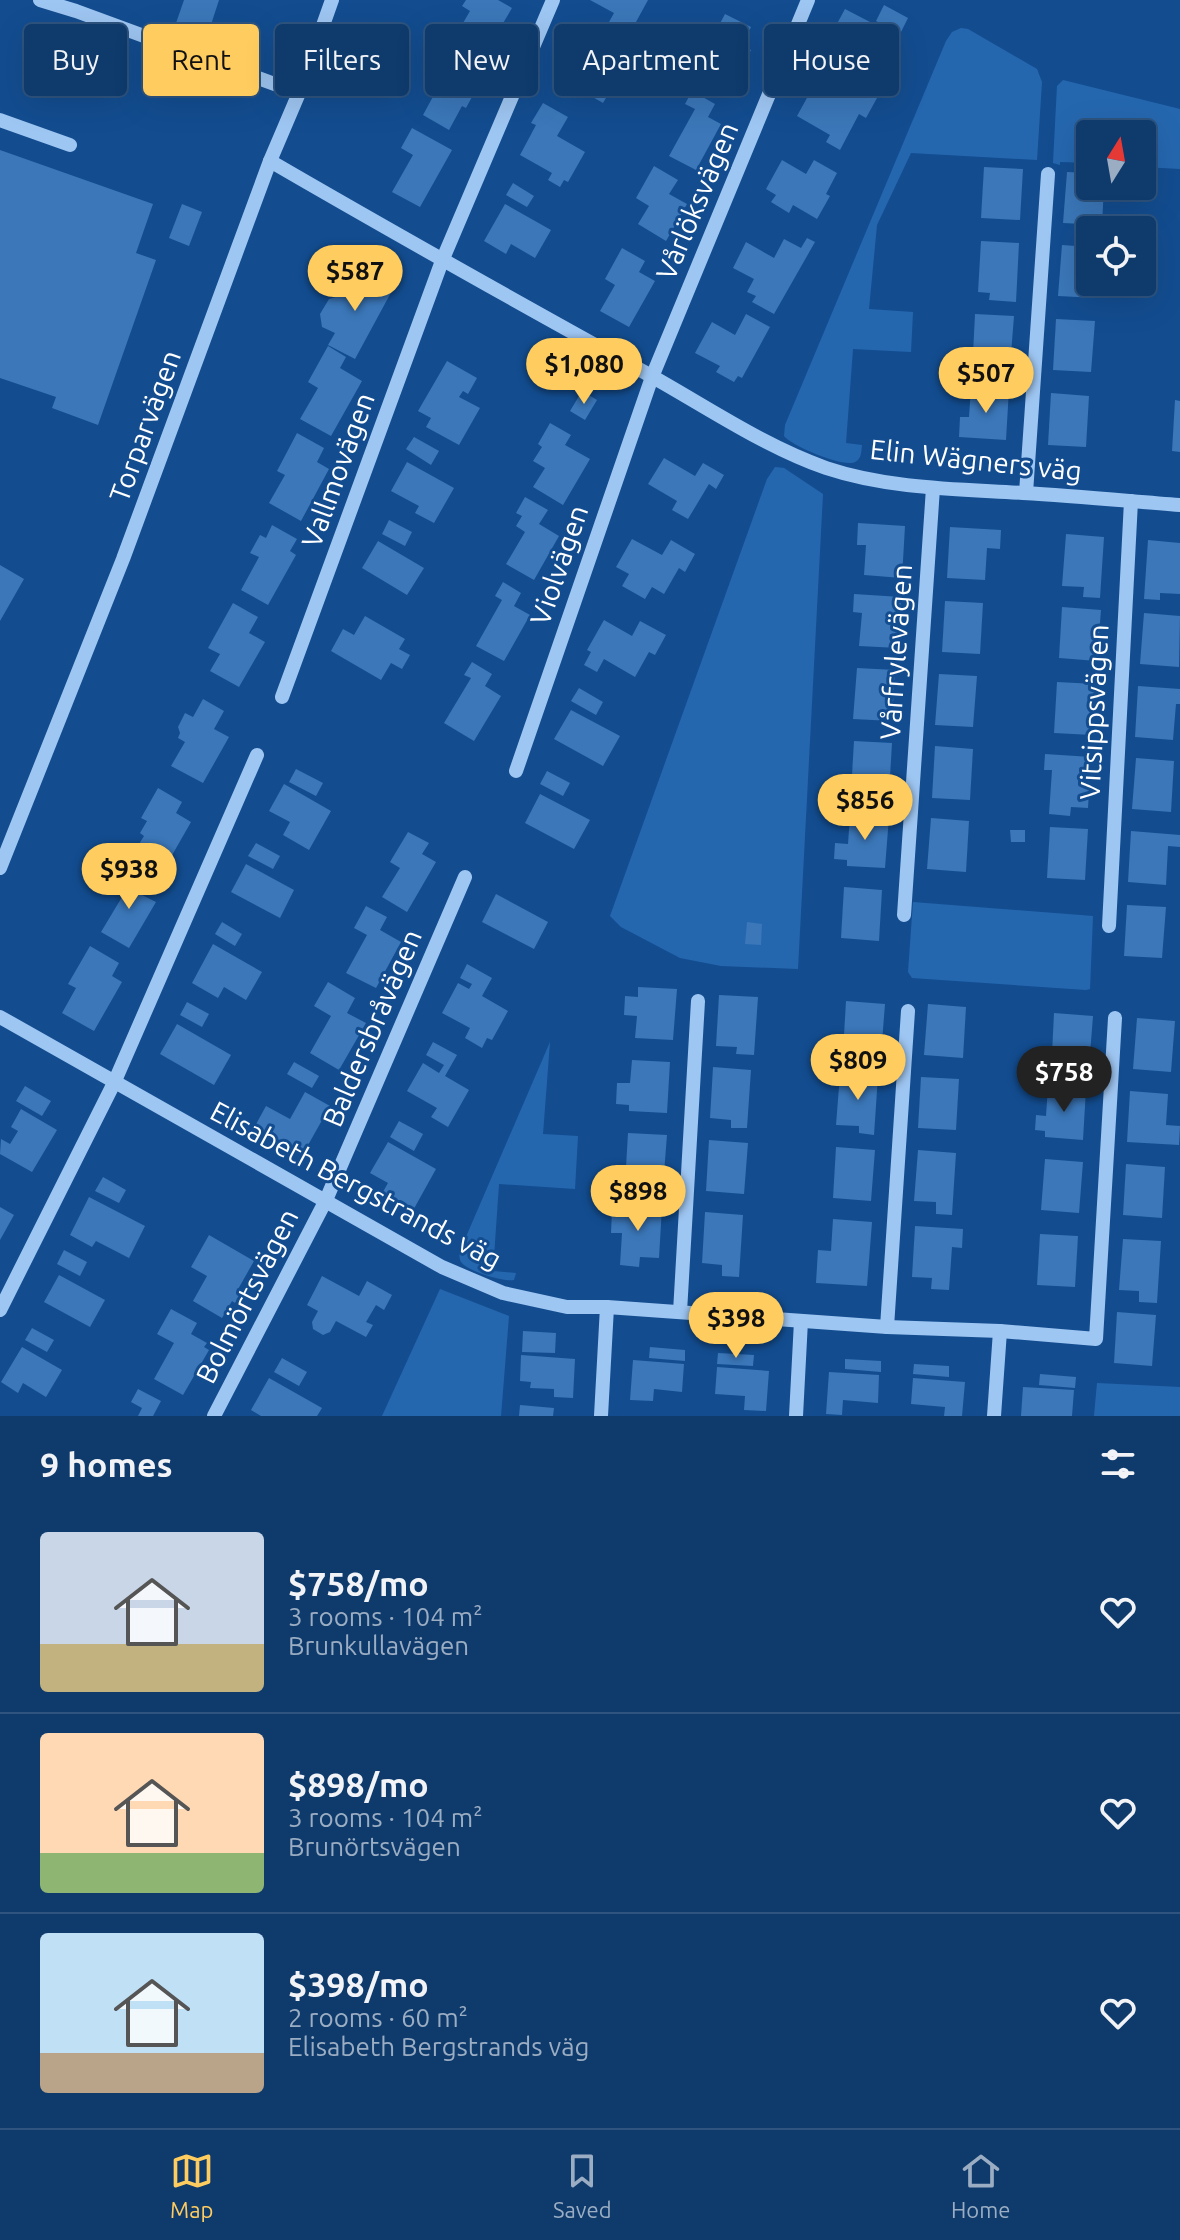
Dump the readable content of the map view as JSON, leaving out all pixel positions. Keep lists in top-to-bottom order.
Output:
{
  "streets": {
    "street": [
      "Vårlöksvägen",
      "Torparvägen",
      "Elin Wägners väg",
      "Vallmovägen",
      "Violvägen",
      "Vårfrylevägen",
      "Vitsippsvägen",
      "Baldersbråvägen",
      "Elisabeth Bergstrands väg",
      "Bolmörtsvägen"
    ]
  },
  "crossings": [
    ["Vårlöksvägen", "Elin Wägners väg"],
    ["Vårlöksvägen", "Violvägen"],
    ["Torparvägen", "Elin Wägners väg"],
    ["Elin Wägners väg", "Vallmovägen"],
    ["Elin Wägners väg", "Violvägen"],
    ["Elin Wägners väg", "Vårfrylevägen"],
    ["Elin Wägners väg", "Vitsippsvägen"],
    ["Baldersbråvägen", "Elisabeth Bergstrands väg"],
    ["Baldersbråvägen", "Bolmörtsvägen"],
    ["Elisabeth Bergstrands väg", "Bolmörtsvägen"]
  ],
  "north": "top",
  "page": {
    "chip": [
      "Buy",
      "Rent",
      "Filters",
      "New",
      "Apartment",
      "House"
    ],
    "price": [
      "$587",
      "$1,080",
      "$507",
      "$856",
      "$938",
      "$809",
      "$758",
      "$898",
      "$398"
    ],
    "heading": "9 homes",
    "list": [
      {
        "name": "$758/mo",
        "note": "3 rooms · 104 m² · Brunkullavägen"
      },
      {
        "name": "$898/mo",
        "note": "3 rooms · 104 m² · Brunörtsvägen"
      },
      {
        "name": "$398/mo",
        "note": "2 rooms · 60 m² · Elisabeth Bergstrands väg"
      }
    ],
    "tabs": ["Map", "Saved", "Home"]
  }
}
